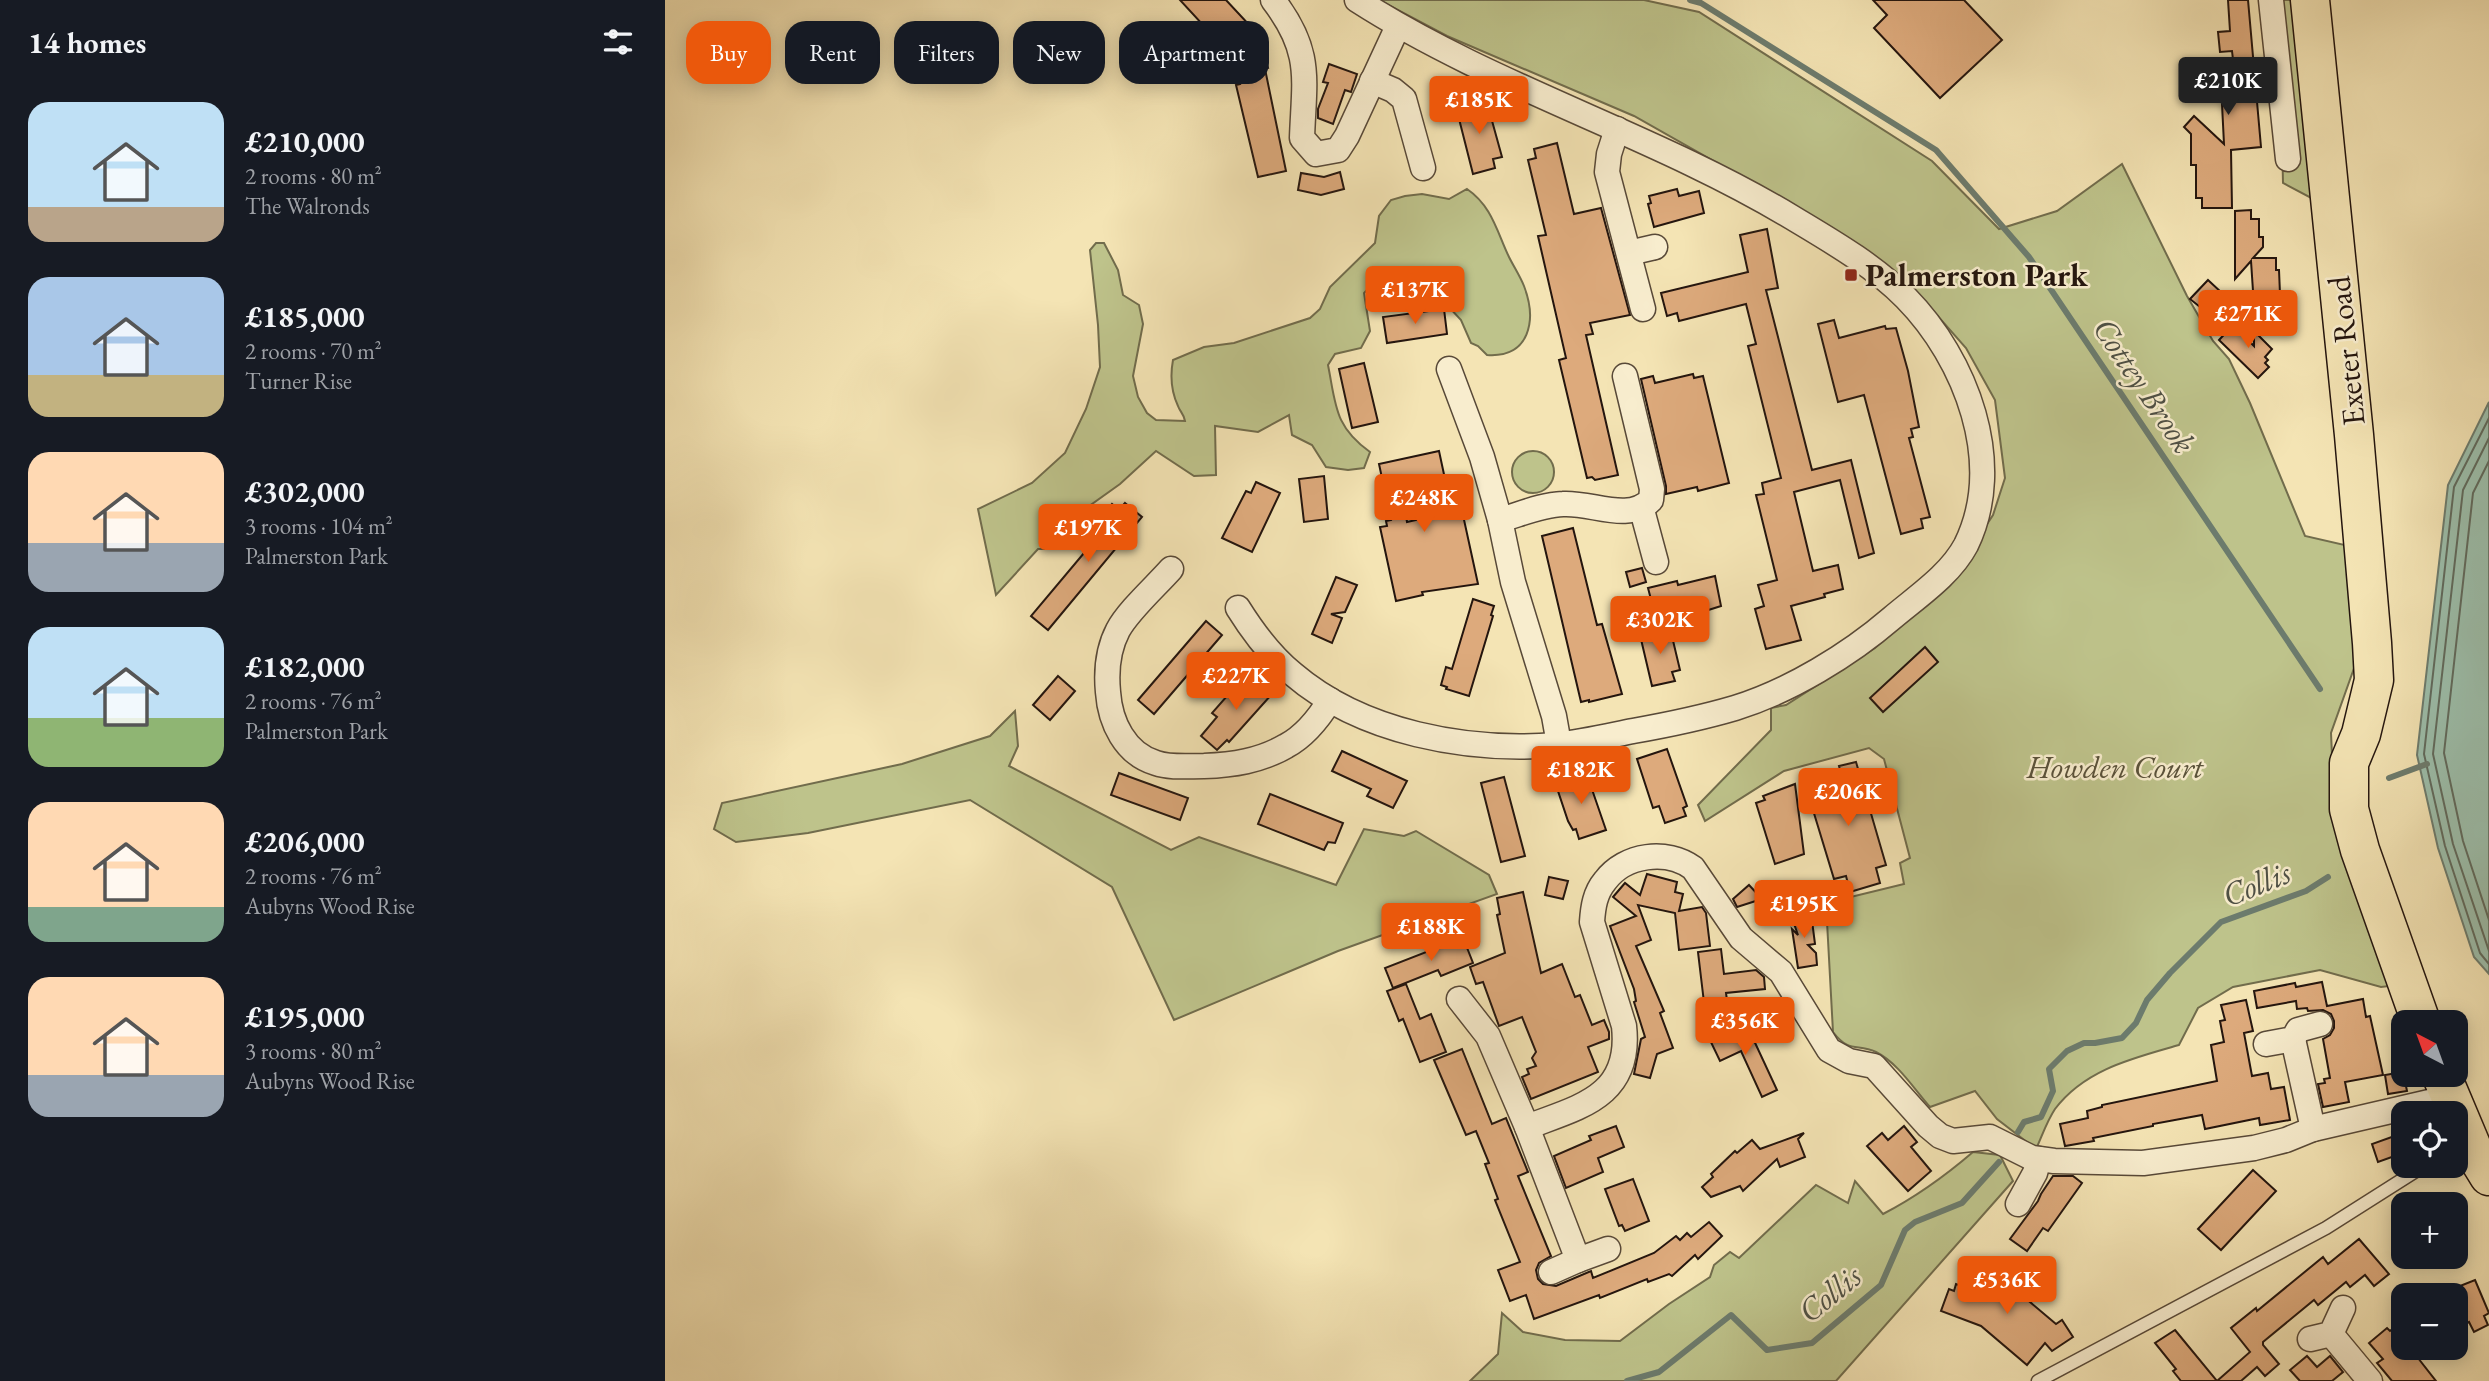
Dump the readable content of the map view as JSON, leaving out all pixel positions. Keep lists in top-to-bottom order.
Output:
{
  "streets": {
    "main road": ["Exeter Road"]
  },
  "water": ["Cottey Brook", "Collis"],
  "parks": ["Howden Court"],
  "places": {
    "transit": ["Palmerston Park"]
  },
  "north": "top left",
  "page": {
    "heading": "14 homes",
    "chip": [
      "Buy",
      "Rent",
      "Filters",
      "New",
      "Apartment"
    ],
    "price": [
      "£210K",
      "£185K",
      "£137K",
      "£271K",
      "£248K",
      "£197K",
      "£302K",
      "£227K",
      "£182K",
      "£206K",
      "£195K",
      "£188K",
      "£356K",
      "£536K"
    ],
    "list": [
      {
        "name": "£210,000",
        "note": "2 rooms · 80 m² · The Walronds"
      },
      {
        "name": "£185,000",
        "note": "2 rooms · 70 m² · Turner Rise"
      },
      {
        "name": "£302,000",
        "note": "3 rooms · 104 m² · Palmerston Park"
      },
      {
        "name": "£182,000",
        "note": "2 rooms · 76 m² · Palmerston Park"
      },
      {
        "name": "£206,000",
        "note": "2 rooms · 76 m² · Aubyns Wood Rise"
      },
      {
        "name": "£195,000",
        "note": "3 rooms · 80 m² · Aubyns Wood Rise"
      }
    ],
    "map_buttons": ["+", "−"]
  }
}
